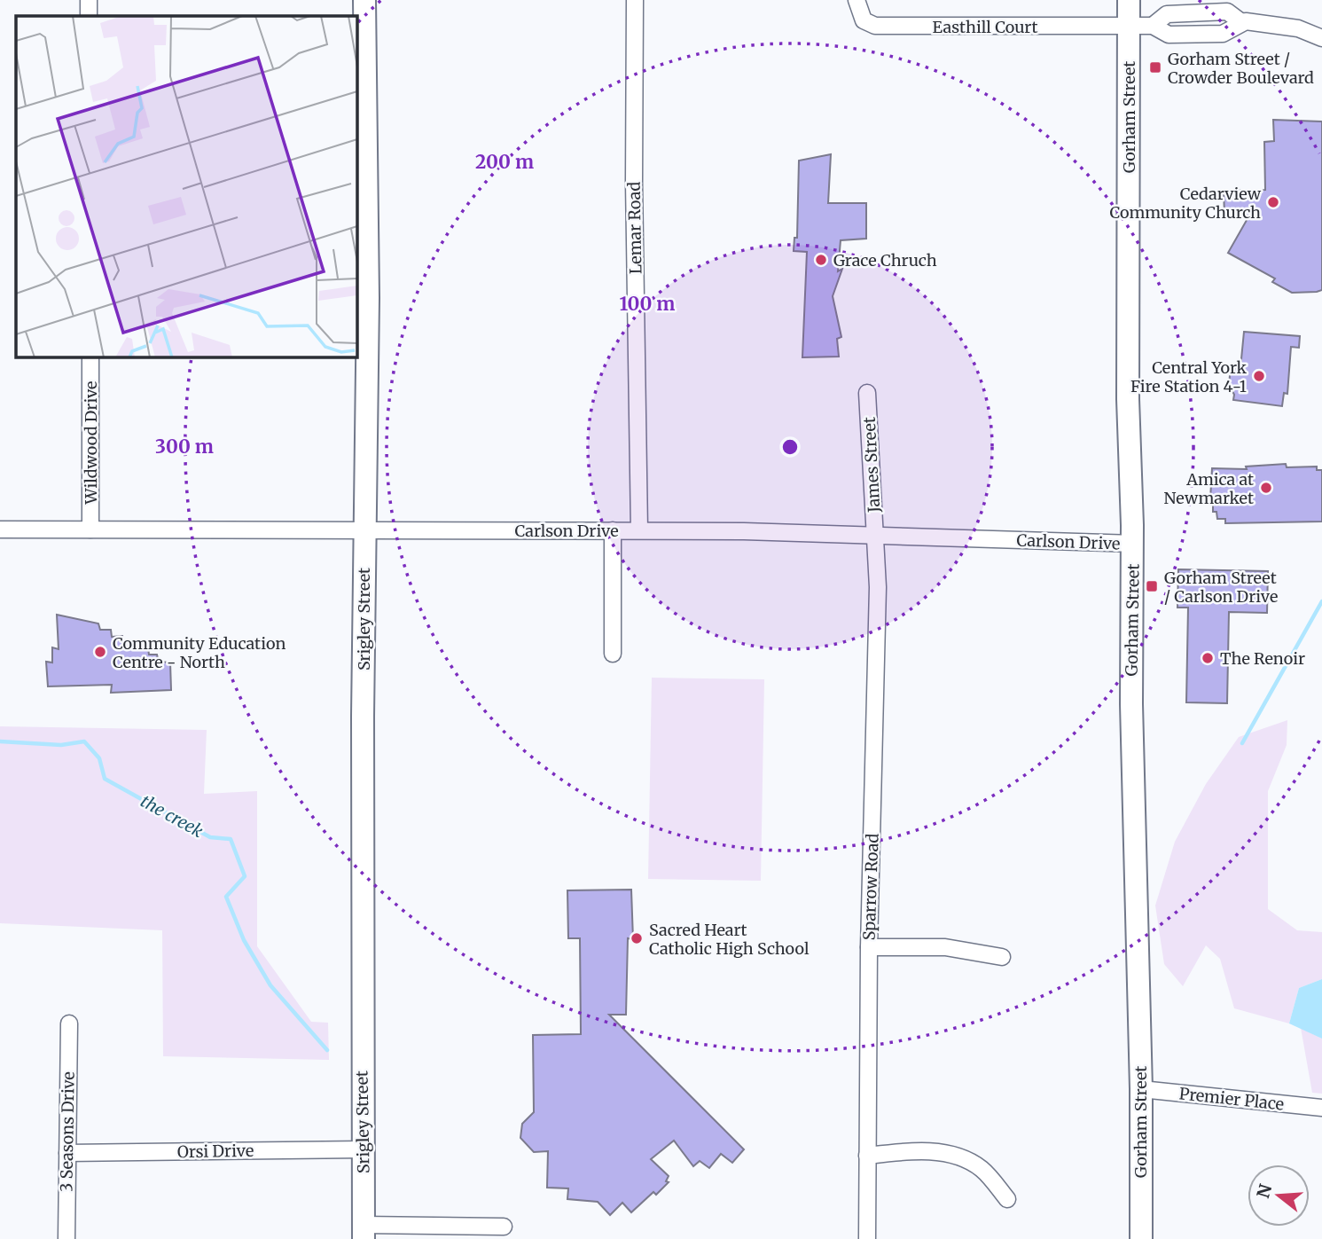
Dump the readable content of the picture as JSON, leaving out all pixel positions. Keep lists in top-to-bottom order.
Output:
{
  "streets": {
    "main road": ["Gorham Street", "Srigley Street"],
    "street": [
      "Easthill Court",
      "Lemar Road",
      "Wildwood Drive",
      "James Street",
      "Carlson Drive",
      "Sparrow Road",
      "Premier Place",
      "3 Seasons Drive",
      "Orsi Drive"
    ]
  },
  "crossings": [
    ["Easthill Court", "Gorham Street"],
    ["Gorham Street", "Carlson Drive"],
    ["Gorham Street", "Premier Place"],
    ["Lemar Road", "Carlson Drive"],
    ["Wildwood Drive", "Carlson Drive"],
    ["James Street", "Carlson Drive"],
    ["James Street", "Sparrow Road"],
    ["Carlson Drive", "Srigley Street"],
    ["Carlson Drive", "Sparrow Road"],
    ["Srigley Street", "Orsi Drive"],
    ["3 Seasons Drive", "Orsi Drive"]
  ],
  "water": ["the creek"],
  "places": {
    "transit": ["Gorham Street / Crowder Boulevard", "Gorham Street / Carlson Drive"],
    "other": [
      "Cedarview Community Church",
      "Grace Chruch",
      "Central York Fire Station 4-1",
      "Amica at Newmarket",
      "Community Education Centre - North",
      "The Renoir",
      "Sacred Heart Catholic High School"
    ]
  },
  "north": "left",
  "rings": ["200 m", "100 m", "300 m"]
}
